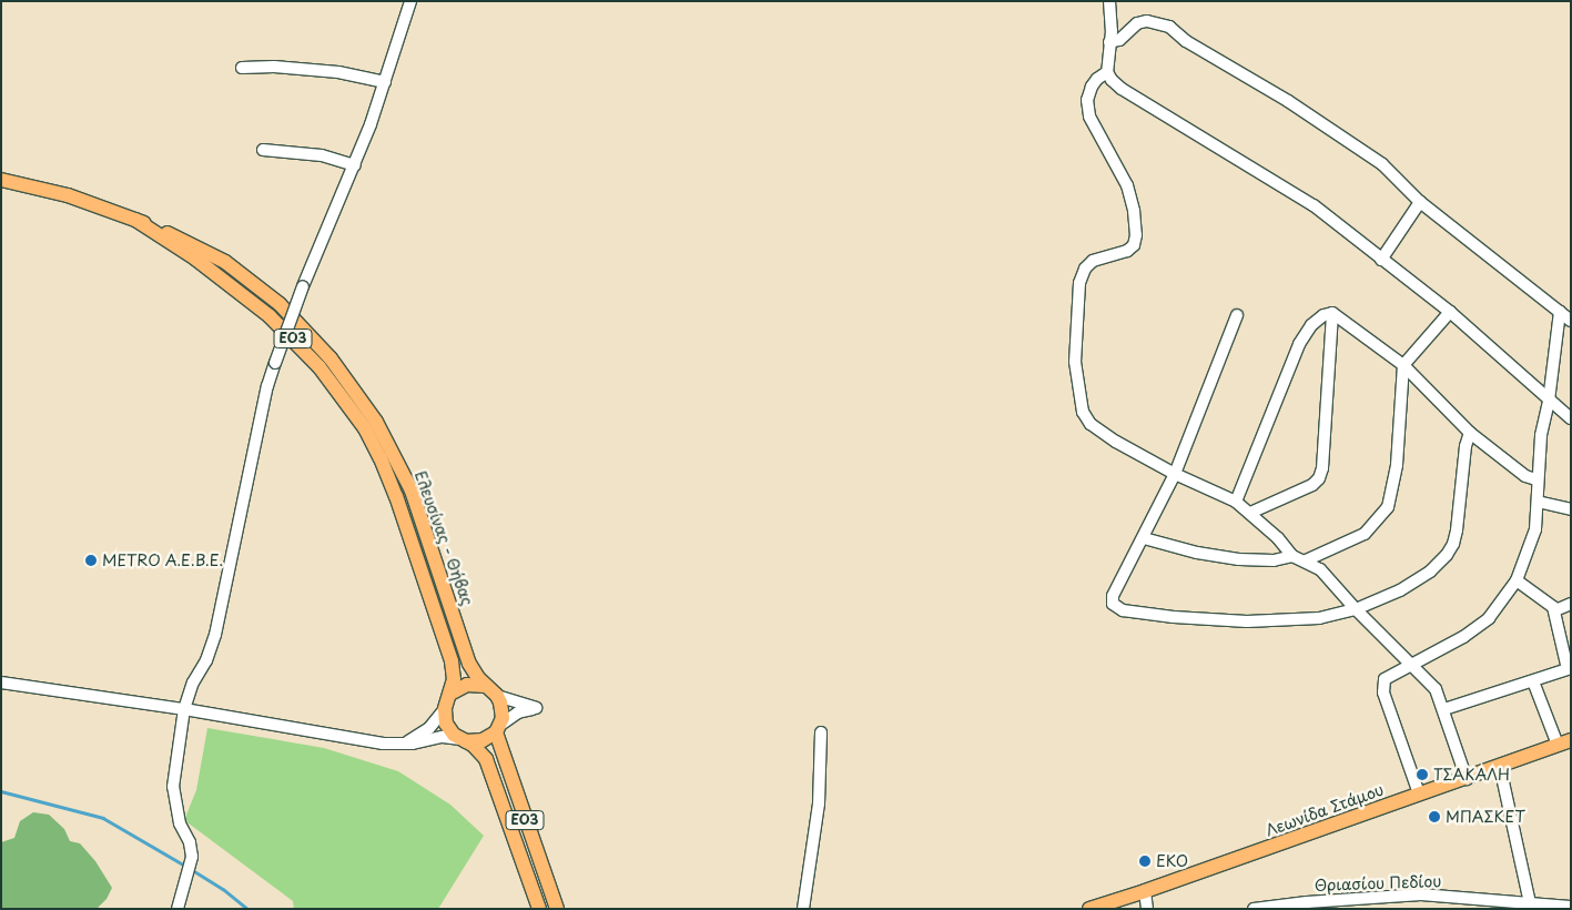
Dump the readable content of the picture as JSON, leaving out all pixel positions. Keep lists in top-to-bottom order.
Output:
{
  "streets": {
    "main road": ["ΕΟ3", "Ελευσίνας - Θήβας", "Λεωνίδα Στάμου"],
    "street": ["Θριασίου Πεδίου"]
  },
  "crossings": [
    ["ΕΟ3", "Ελευσίνας - Θήβας"]
  ],
  "places": [
    "METRO Α.Ε.Β.Ε.",
    "ΤΣΑΚΑΛΗ",
    "ΜΠΑΣΚΕΤ",
    "EKO"
  ]
}
